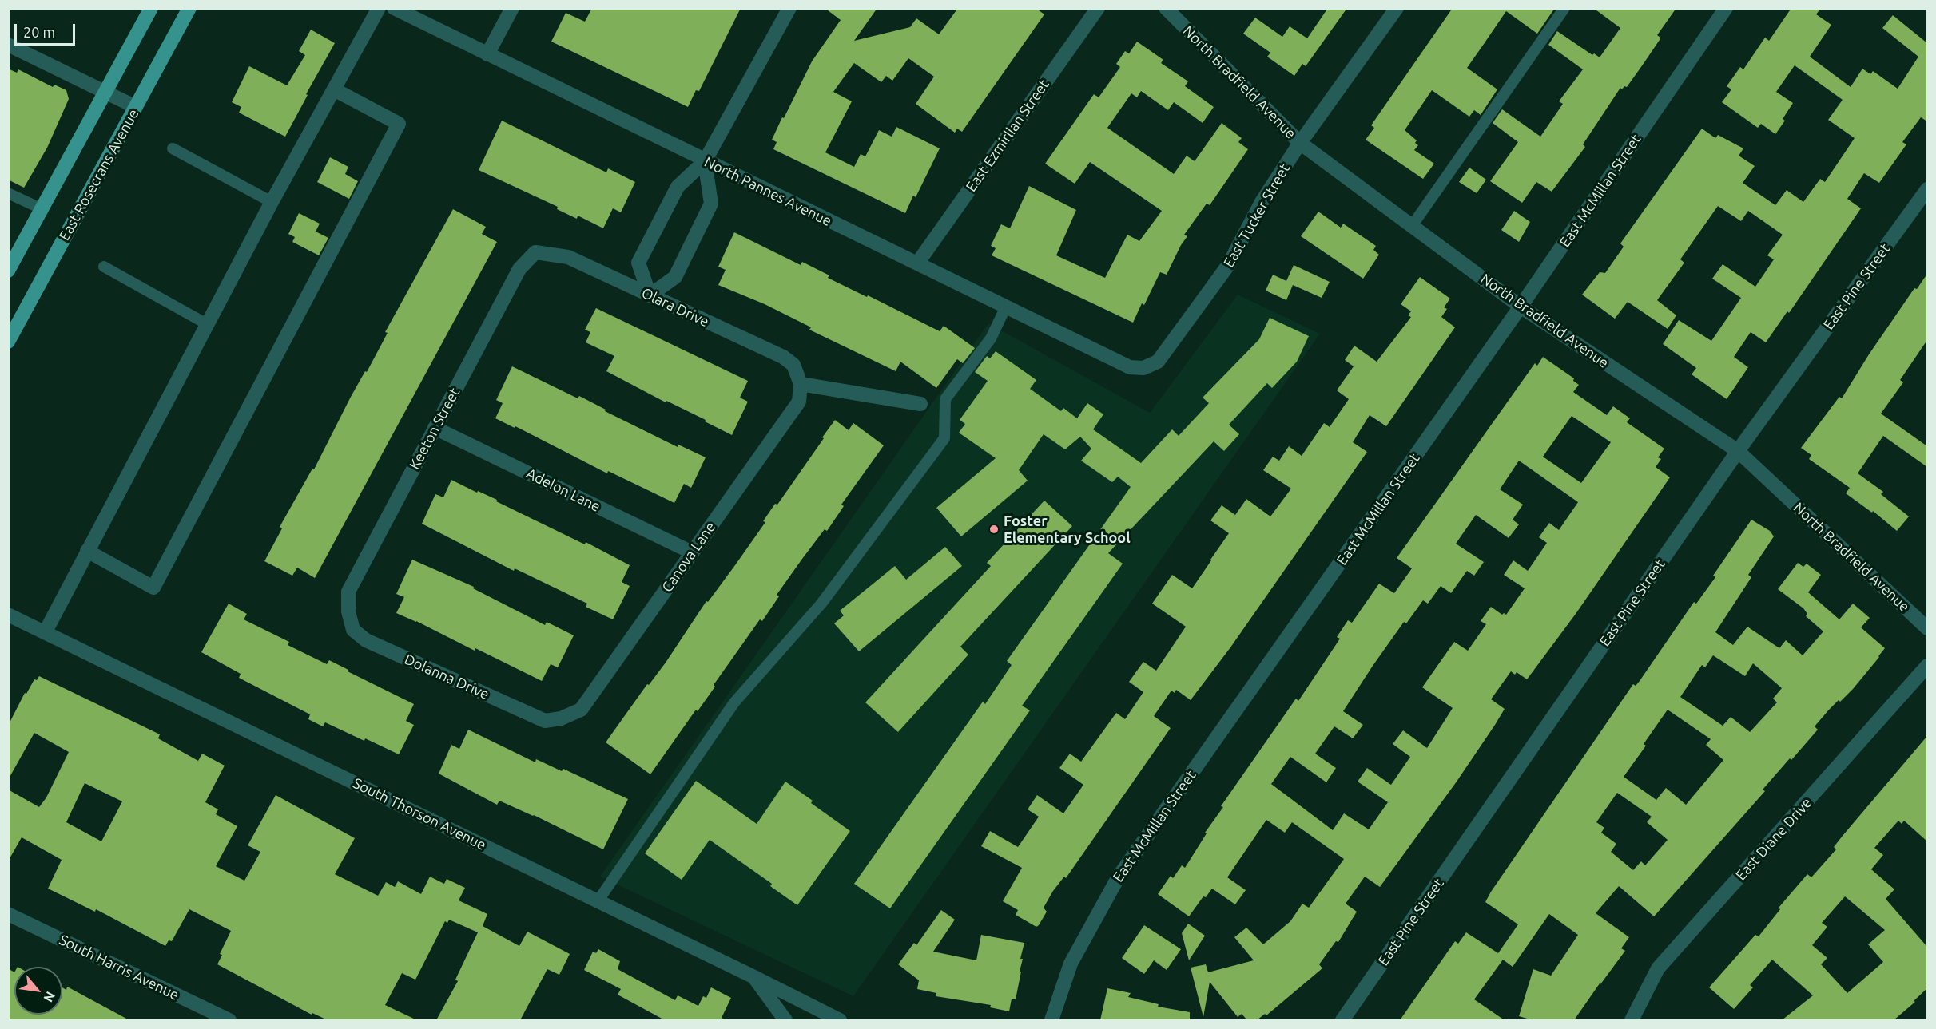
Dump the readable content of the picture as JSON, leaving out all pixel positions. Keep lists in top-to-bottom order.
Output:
{
  "streets": {
    "main road": ["East Rosecrans Avenue"],
    "street": [
      "North Bradfield Avenue",
      "East Ezmirlian Street",
      "East McMillan Street",
      "North Pannes Avenue",
      "East Tucker Street",
      "East Pine Street",
      "Olara Drive",
      "Keeton Street",
      "Adelon Lane",
      "Canova Lane",
      "Dolanna Drive",
      "South Thorson Avenue",
      "East Diane Drive",
      "South Harris Avenue"
    ]
  },
  "crossings": [
    ["North Bradfield Avenue", "East McMillan Street"],
    ["North Bradfield Avenue", "East Tucker Street"],
    ["North Bradfield Avenue", "East Pine Street"],
    ["East Ezmirlian Street", "North Pannes Avenue"],
    ["North Pannes Avenue", "East Tucker Street"],
    ["Olara Drive", "Keeton Street"],
    ["Olara Drive", "Canova Lane"],
    ["Keeton Street", "Adelon Lane"],
    ["Keeton Street", "Dolanna Drive"],
    ["Adelon Lane", "Canova Lane"],
    ["Canova Lane", "Dolanna Drive"]
  ],
  "places": ["Foster Elementary School"],
  "scale_bar": "20 m",
  "north": "bottom right"
}
